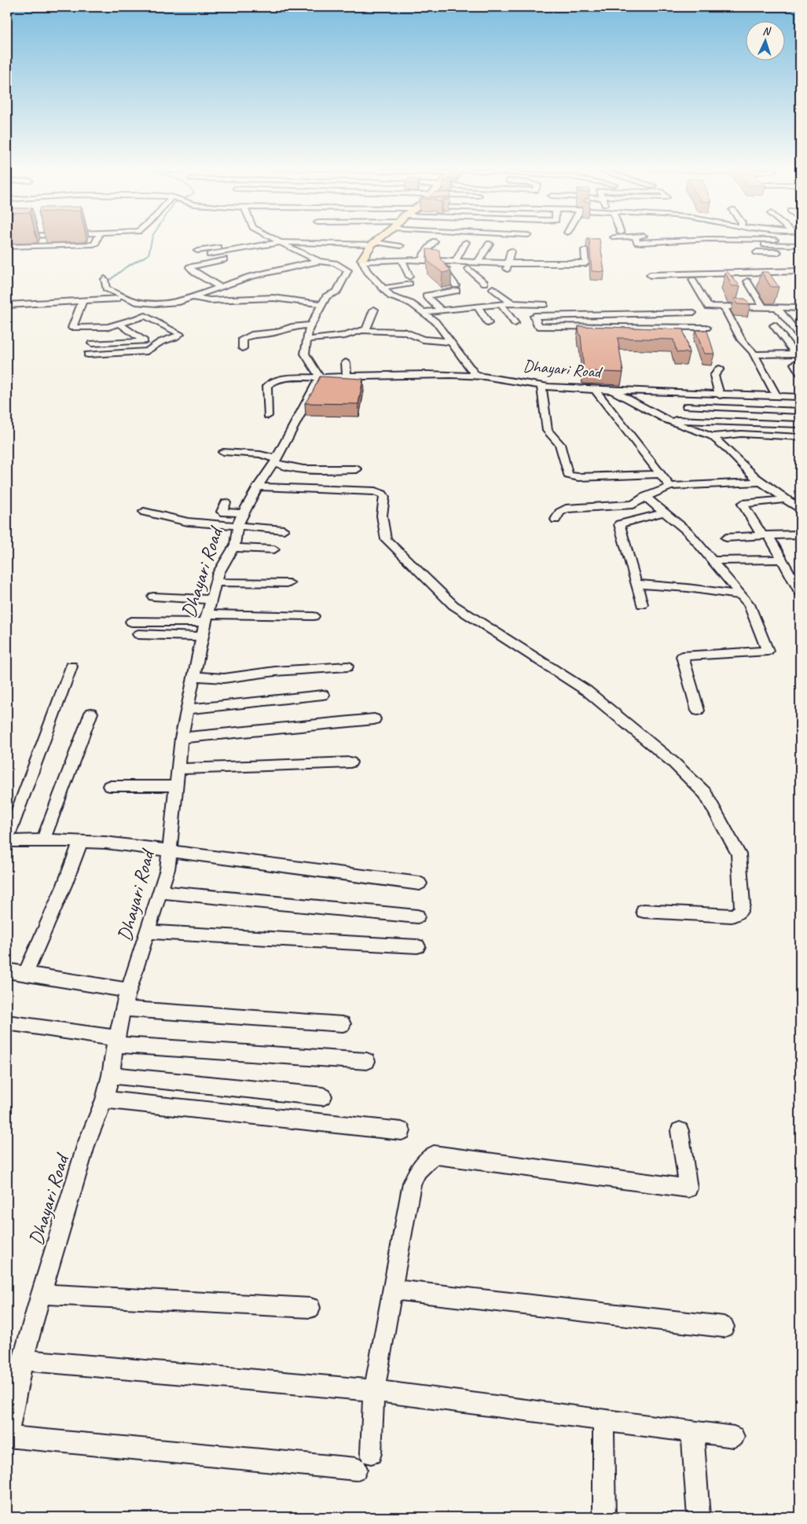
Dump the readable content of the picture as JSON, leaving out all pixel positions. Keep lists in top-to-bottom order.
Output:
{
  "streets": {
    "street": ["Dhayari Road"]
  },
  "north": "top"
}
